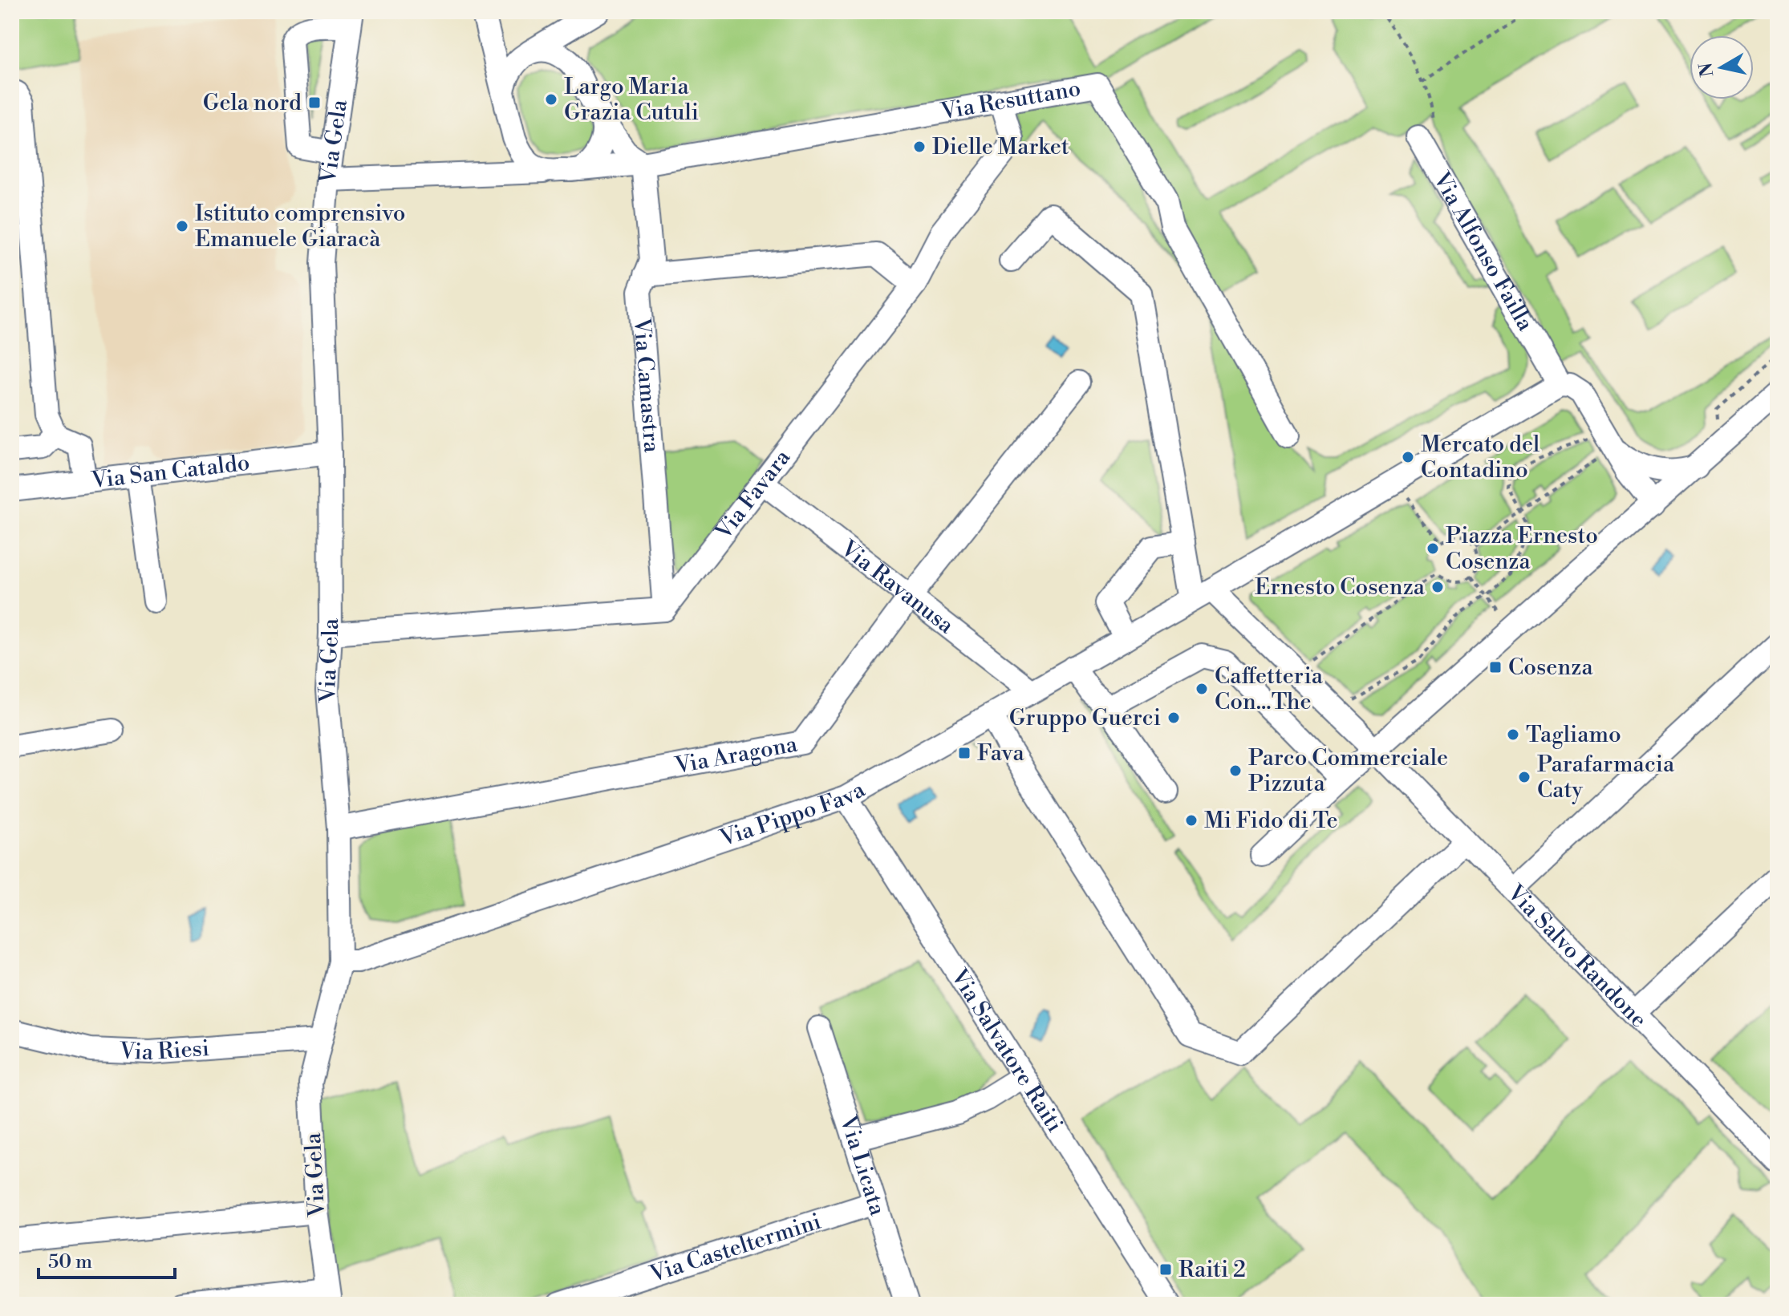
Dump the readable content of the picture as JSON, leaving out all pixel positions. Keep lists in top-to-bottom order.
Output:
{
  "streets": {
    "street": [
      "Via Resuttano",
      "Via Gela",
      "Via Alfonso Failla",
      "Via Camastra",
      "Via San Cataldo",
      "Via Favara",
      "Via Ravanusa",
      "Via Aragona",
      "Via Pippo Fava",
      "Via Salvo Randone",
      "Via Riesi",
      "Via Salvatore Raiti",
      "Via Licata",
      "Via Casteltermini"
    ]
  },
  "crossings": [
    ["Via Resuttano", "Via Camastra"],
    ["Via Resuttano", "Via Favara"],
    ["Via Gela", "Via San Cataldo"],
    ["Via Gela", "Via Aragona"],
    ["Via Gela", "Via Pippo Fava"],
    ["Via Gela", "Via Riesi"],
    ["Via Alfonso Failla", "Via Pippo Fava"],
    ["Via Camastra", "Via Favara"],
    ["Via Favara", "Via Ravanusa"],
    ["Via Ravanusa", "Via Aragona"],
    ["Via Ravanusa", "Via Pippo Fava"],
    ["Via Pippo Fava", "Via Salvo Randone"],
    ["Via Pippo Fava", "Via Salvatore Raiti"],
    ["Via Licata", "Via Casteltermini"]
  ],
  "places": {
    "other": [
      "Largo Maria Grazia Cutuli",
      "Dielle Market",
      "Istituto comprensivo Emanuele Giaracà",
      "Mercato del Contadino",
      "Piazza Ernesto Cosenza",
      "Ernesto Cosenza",
      "Caffetteria Con...The",
      "Gruppo Guerci",
      "Tagliamo",
      "Parco Commerciale Pizzuta",
      "Parafarmacia Caty",
      "Mi Fido di Te"
    ],
    "transit": [
      "Gela nord",
      "Cosenza",
      "Fava",
      "Raiti 2"
    ]
  },
  "scale_bar": "50 m",
  "north": "left"
}
